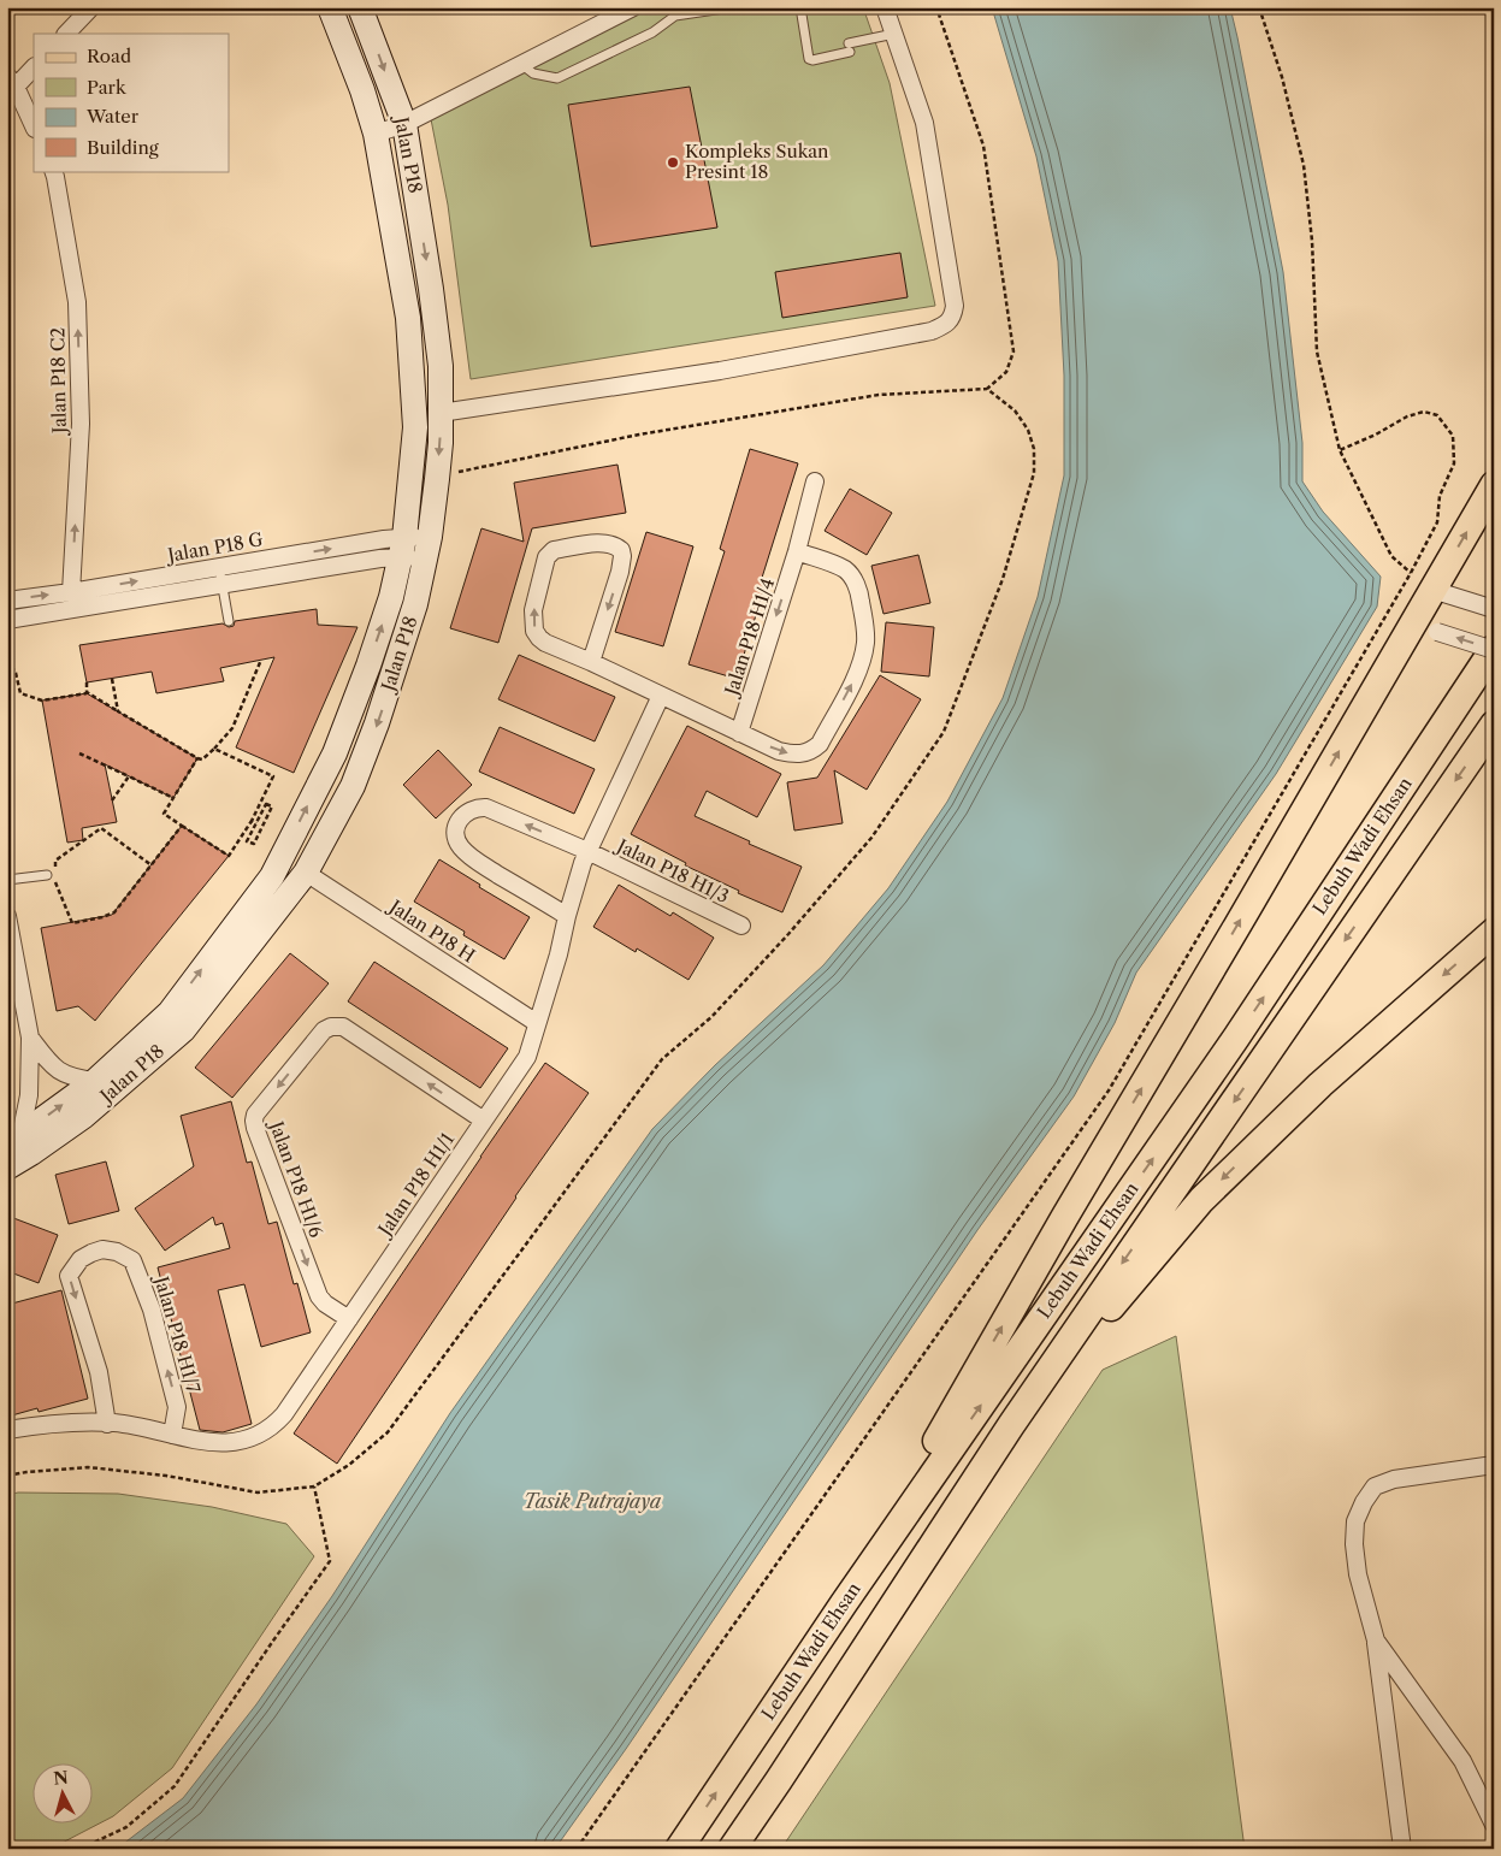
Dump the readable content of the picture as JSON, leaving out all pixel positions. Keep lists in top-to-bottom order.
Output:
{
  "streets": {
    "main road": ["Lebuh Wadi Ehsan"],
    "street": [
      "Jalan P18",
      "Jalan P18 C2",
      "Jalan P18 G",
      "Jalan P18 H1/4",
      "Jalan P18 H1/3",
      "Jalan P18 H",
      "Jalan P18 H1/6",
      "Jalan P18 H1/1",
      "Jalan P18 H1/7"
    ]
  },
  "crossings": [
    ["Jalan P18", "Jalan P18 G"],
    ["Jalan P18", "Jalan P18 H"],
    ["Jalan P18 C2", "Jalan P18 G"],
    ["Jalan P18 H1/3", "Jalan P18 H1/1"],
    ["Jalan P18 H", "Jalan P18 H1/1"],
    ["Jalan P18 H1/6", "Jalan P18 H1/1"],
    ["Jalan P18 H1/1", "Jalan P18 H1/7"]
  ],
  "one_way": ["Jalan P18 C2", "Jalan P18 H1/4"],
  "water": ["Tasik Putrajaya"],
  "places": ["Kompleks Sukan Presint 18"],
  "legend": [
    "Road",
    "Park",
    "Water",
    "Building"
  ],
  "north": "top"
}
